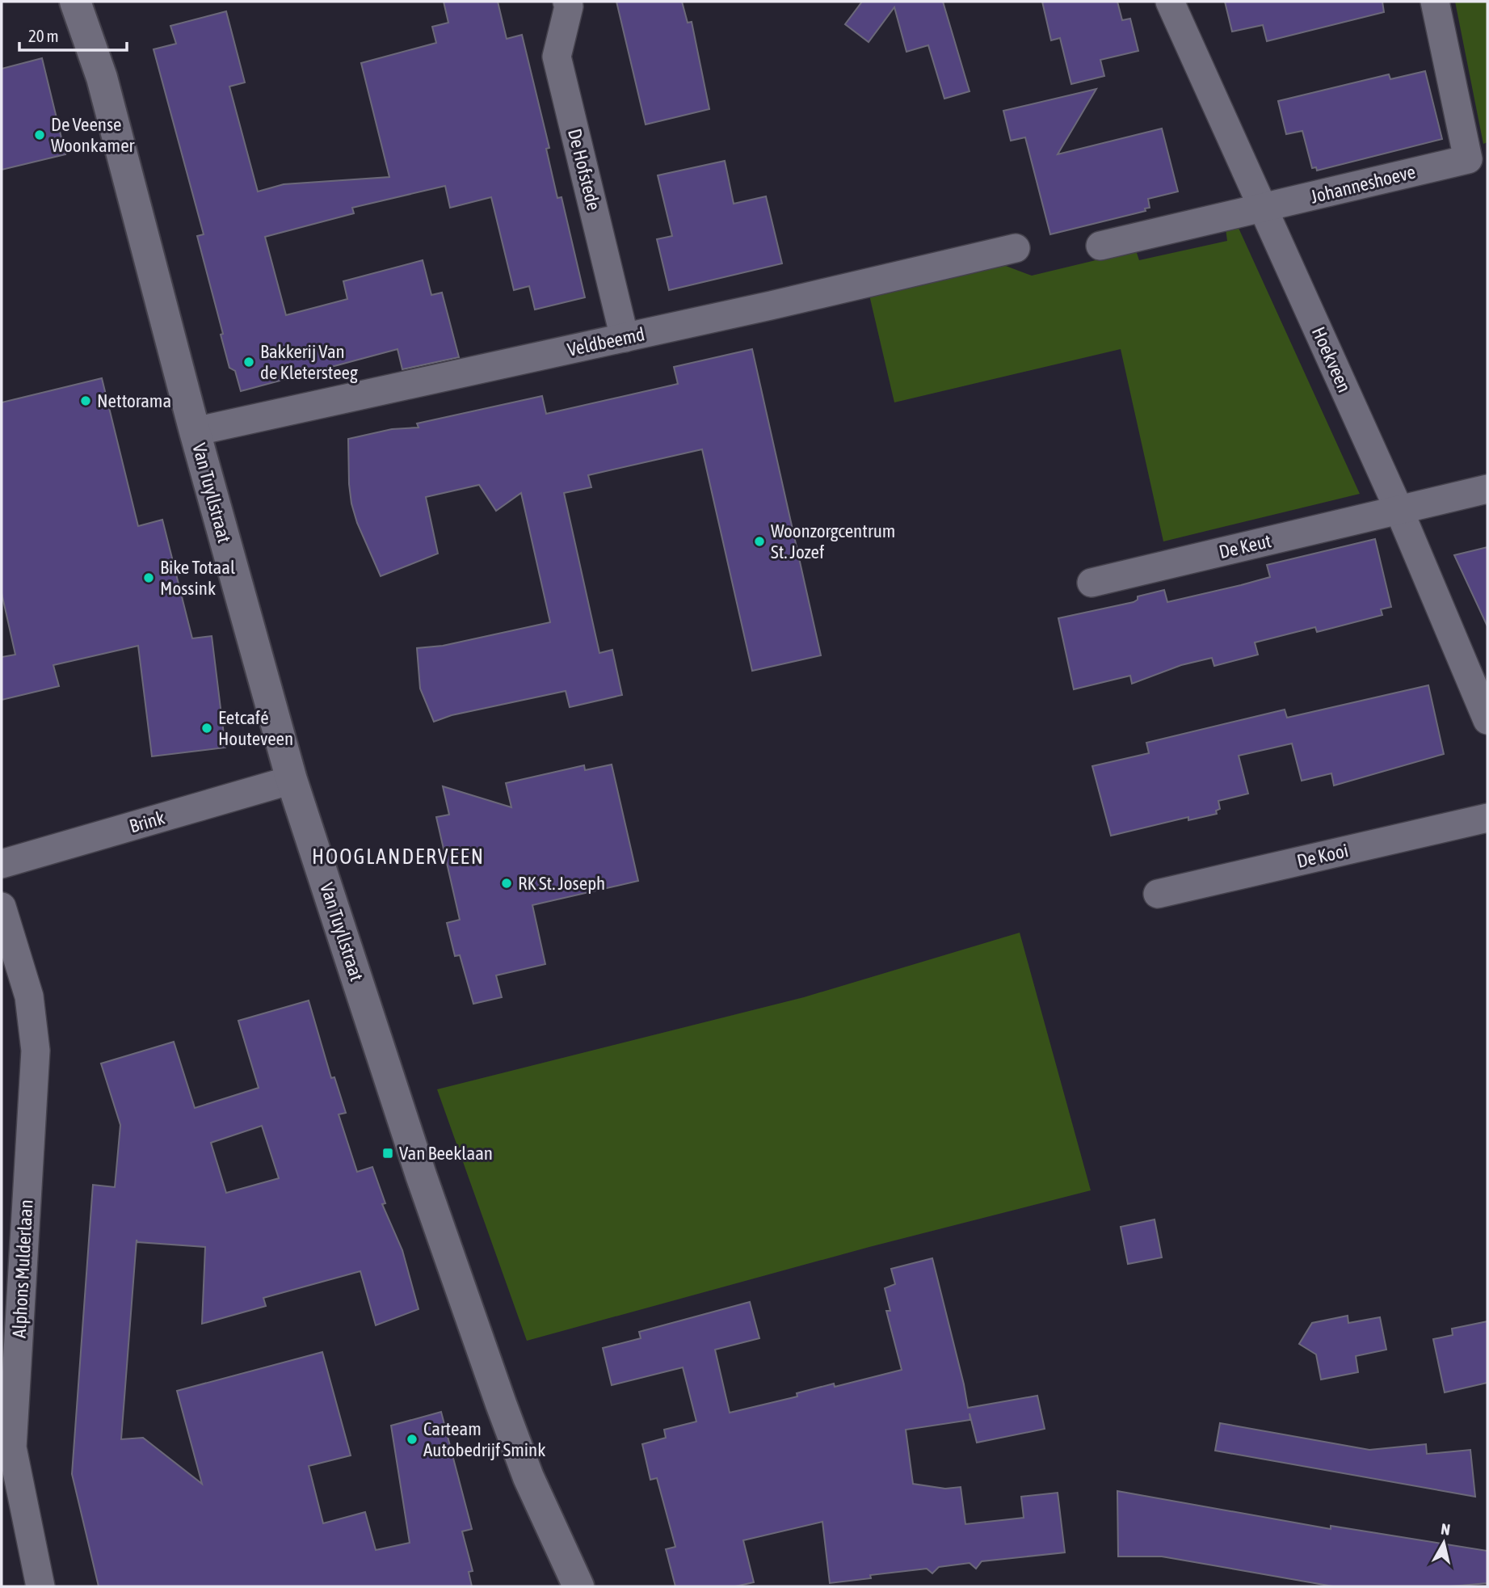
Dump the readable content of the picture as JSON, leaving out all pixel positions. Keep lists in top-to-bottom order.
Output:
{
  "streets": {
    "street": [
      "De Hofstede",
      "Johanneshoeve",
      "Veldbeemd",
      "Hoekveen",
      "Van Tuyllstraat",
      "De Keut",
      "Brink",
      "De Kooi",
      "Alphons Mulderlaan"
    ]
  },
  "crossings": [
    ["De Hofstede", "Veldbeemd"],
    ["Johanneshoeve", "Hoekveen"],
    ["Veldbeemd", "Van Tuyllstraat"],
    ["Hoekveen", "De Keut"],
    ["Van Tuyllstraat", "Brink"]
  ],
  "districts": ["HOOGLANDERVEEN"],
  "places": {
    "other": [
      "De Veense Woonkamer",
      "Bakkerij Van de Kletersteeg",
      "Nettorama",
      "Woonzorgcentrum St. Jozef",
      "Bike Totaal Mossink",
      "Eetcafé Houteveen",
      "RK St. Joseph",
      "Carteam Autobedrijf Smink"
    ],
    "transit": ["Van Beeklaan"]
  },
  "scale_bar": "20 m",
  "north": "top"
}
